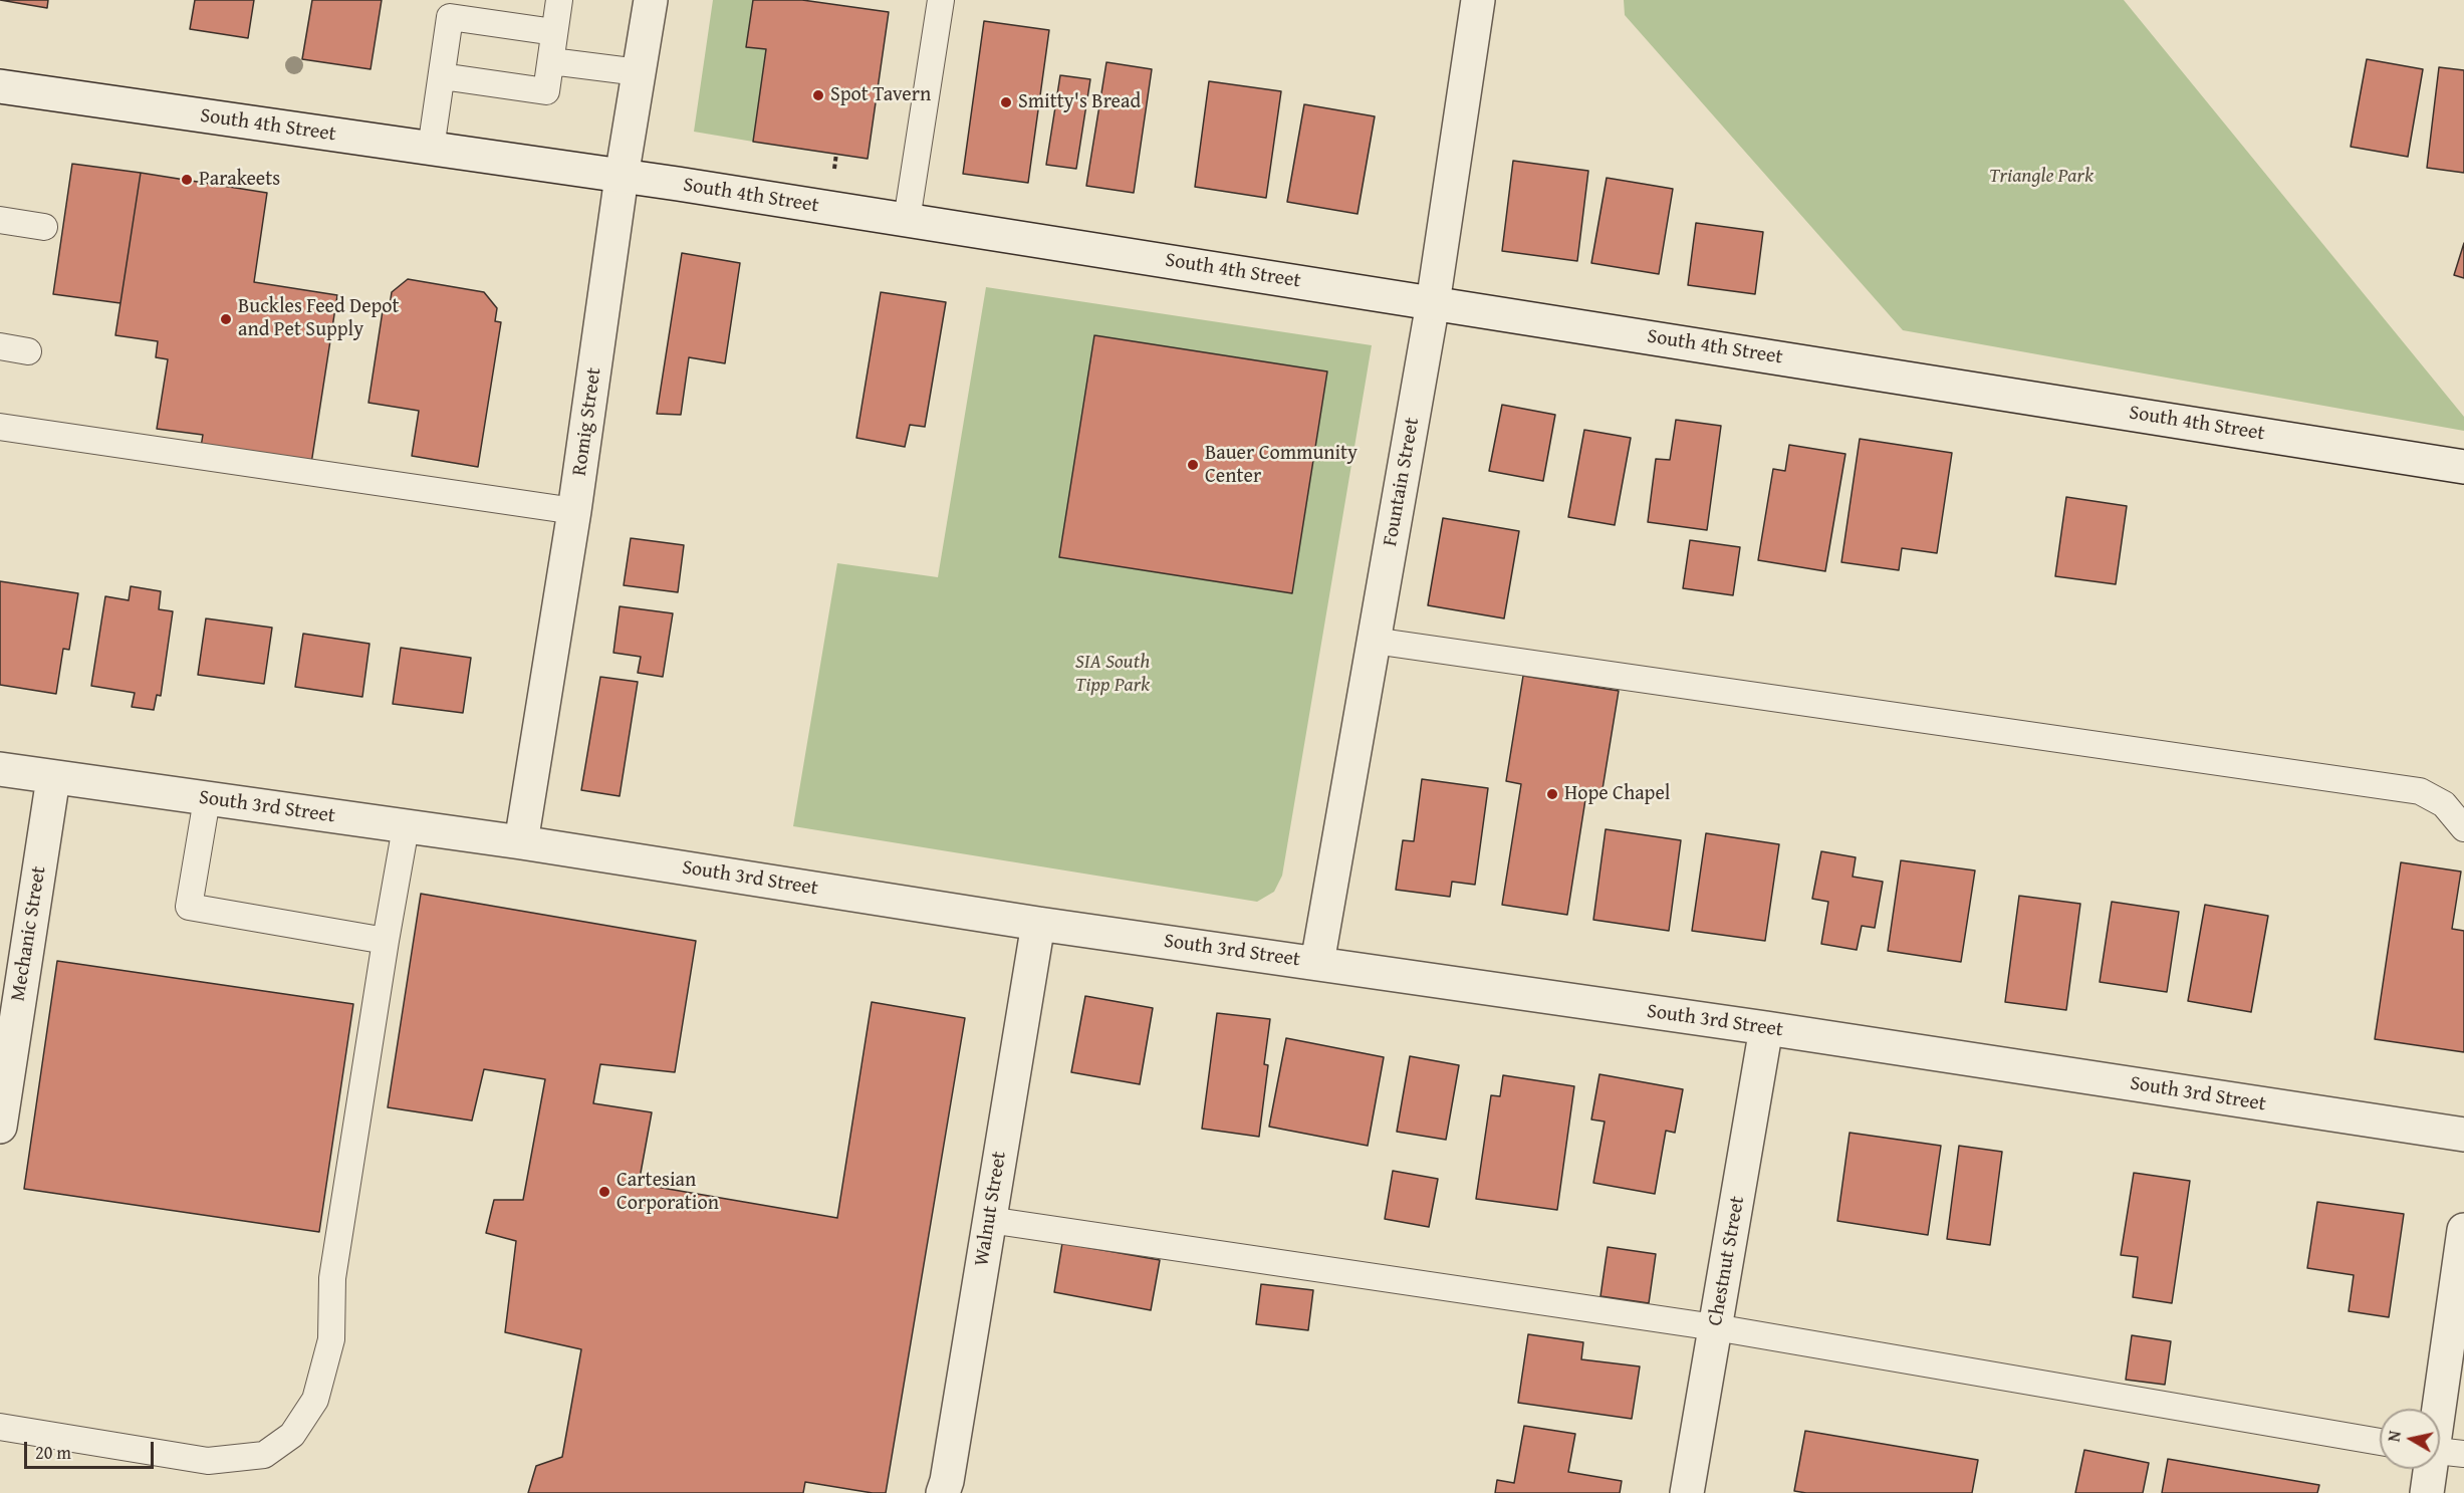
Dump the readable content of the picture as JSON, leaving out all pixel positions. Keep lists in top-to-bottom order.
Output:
{
  "streets": {
    "street": [
      "South 4th Street",
      "Romig Street",
      "Fountain Street",
      "South 3rd Street",
      "Mechanic Street",
      "Walnut Street",
      "Chestnut Street"
    ]
  },
  "crossings": [
    ["South 4th Street", "Romig Street"],
    ["South 4th Street", "Fountain Street"],
    ["Romig Street", "South 3rd Street"],
    ["Fountain Street", "South 3rd Street"],
    ["South 3rd Street", "Mechanic Street"],
    ["South 3rd Street", "Walnut Street"],
    ["South 3rd Street", "Chestnut Street"]
  ],
  "parks": ["Triangle Park", "SIA South Tipp Park"],
  "places": [
    "Spot Tavern",
    "Smitty's Bread",
    "Parakeets",
    "Buckles Feed Depot and Pet Supply",
    "Bauer Community Center",
    "Hope Chapel",
    "Cartesian Corporation"
  ],
  "scale_bar": "20 m",
  "north": "left"
}
